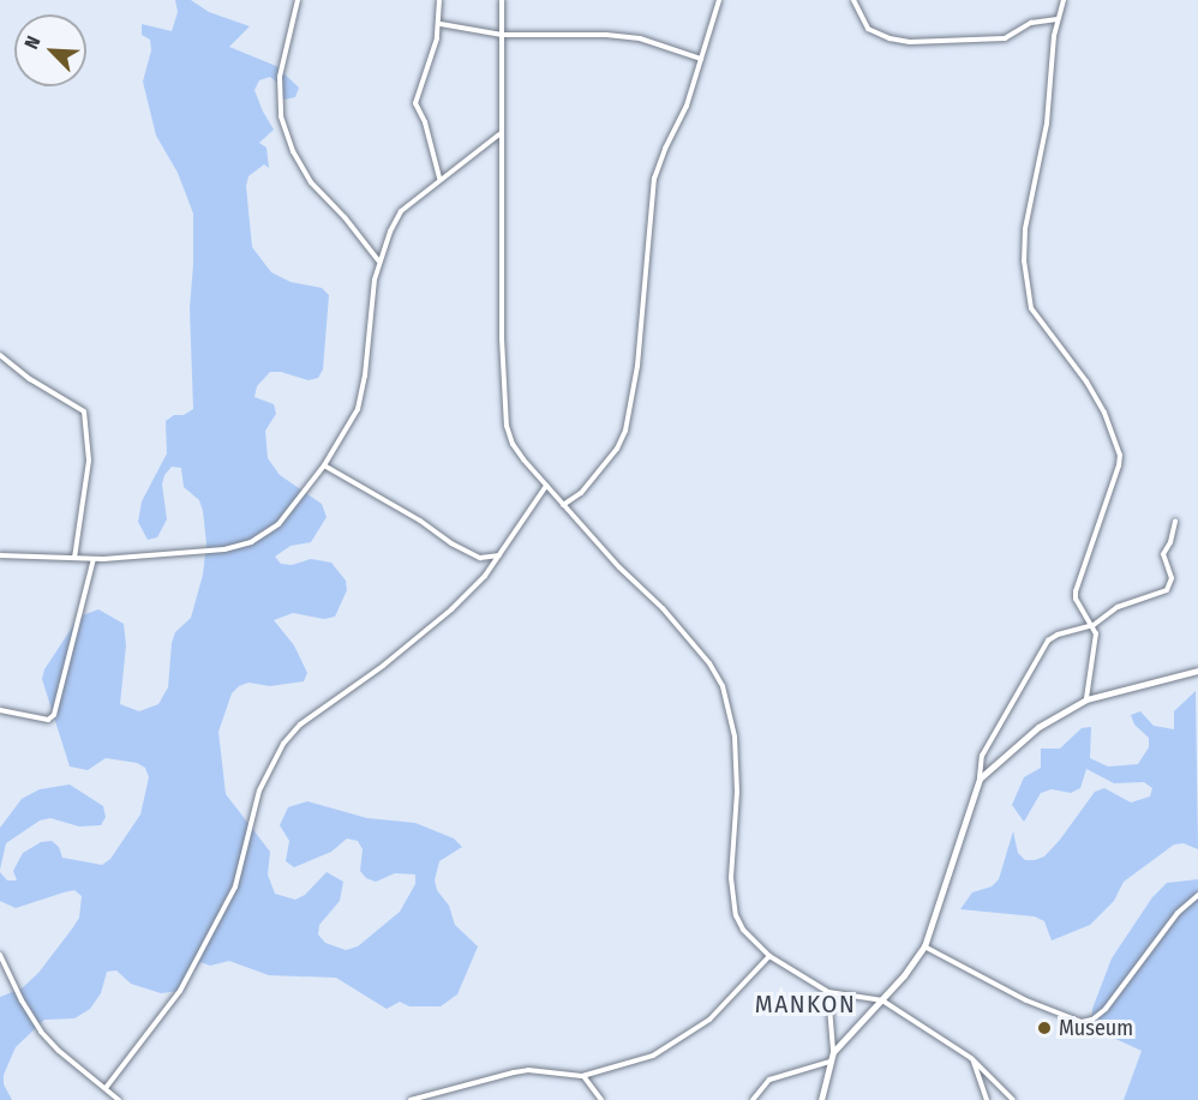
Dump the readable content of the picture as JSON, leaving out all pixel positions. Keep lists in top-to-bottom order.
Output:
{
  "districts": ["MANKON"],
  "places": ["Museum"],
  "north": "top left"
}
